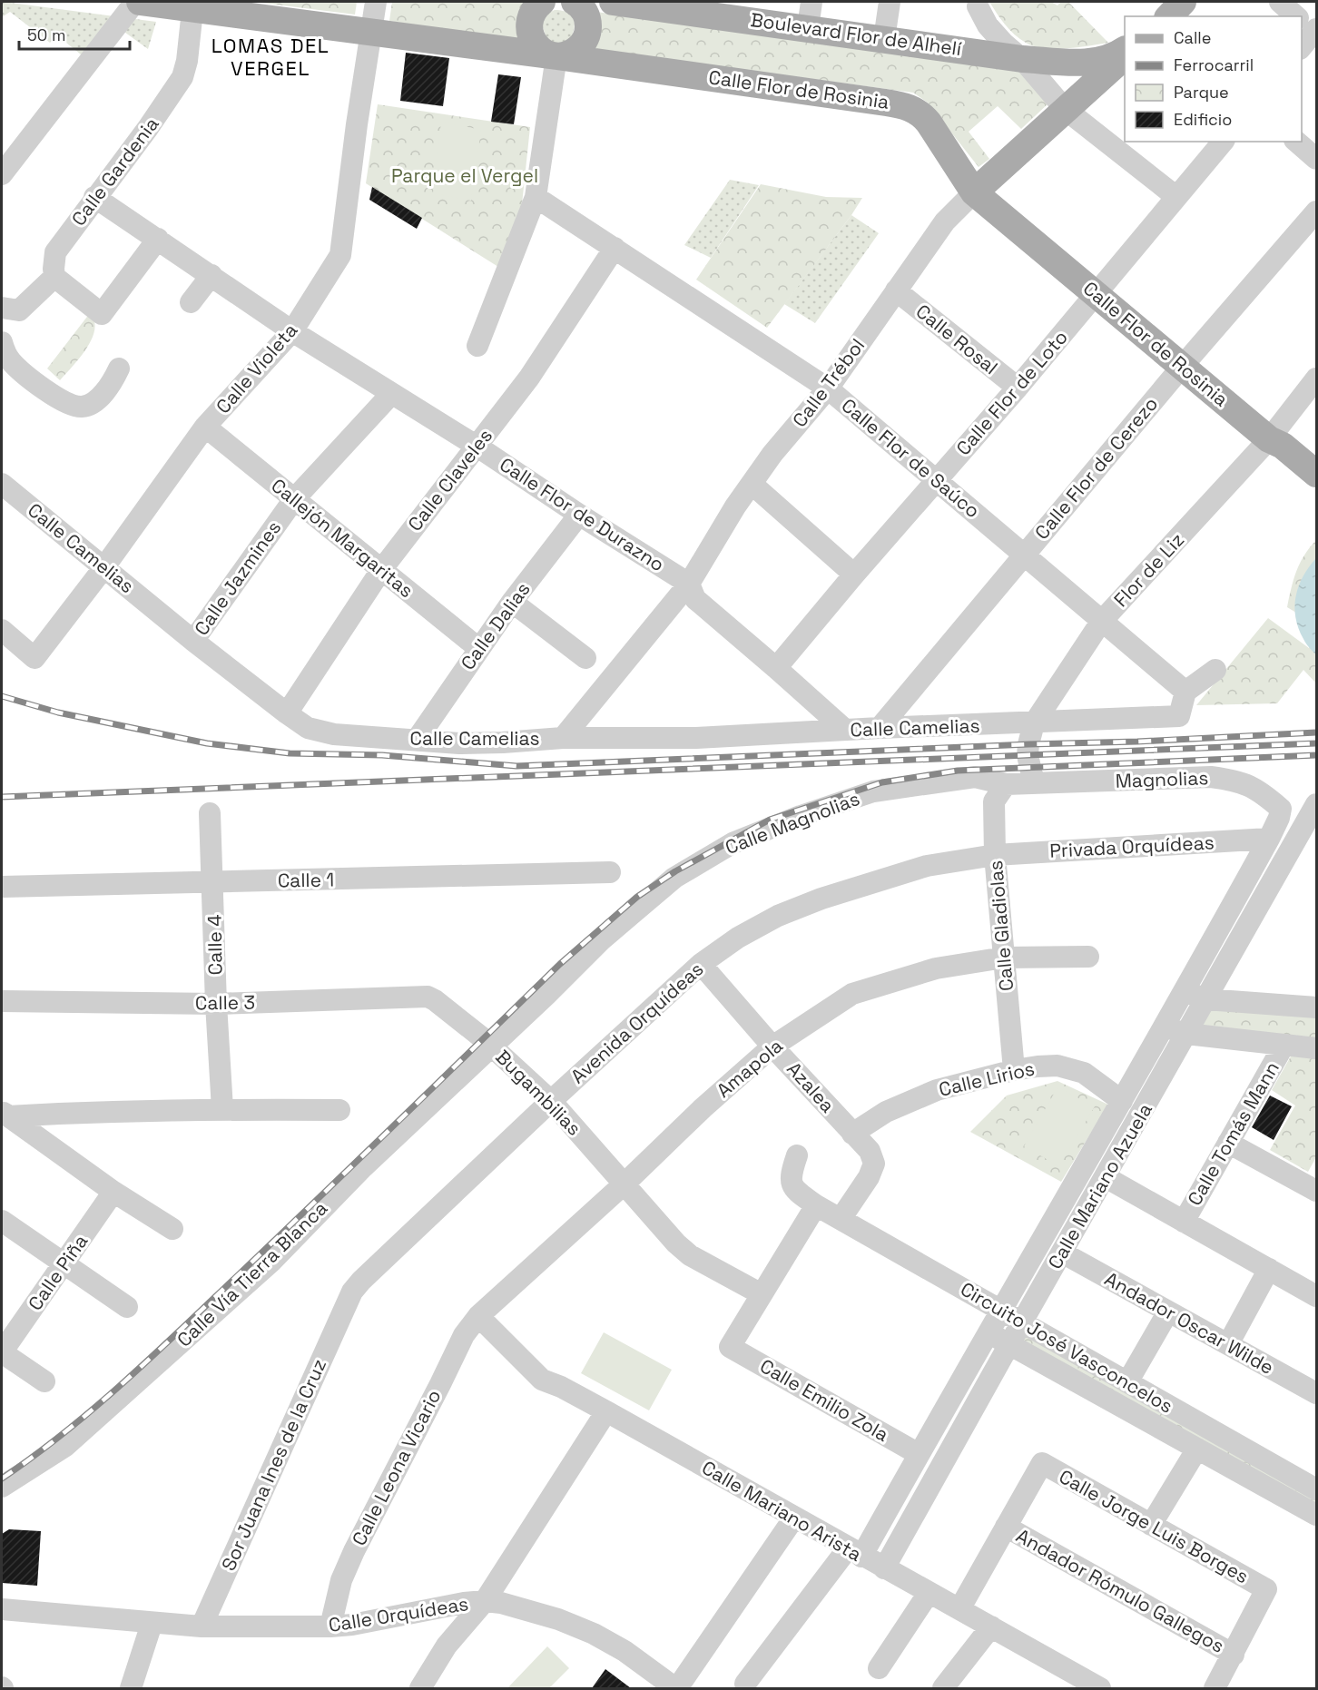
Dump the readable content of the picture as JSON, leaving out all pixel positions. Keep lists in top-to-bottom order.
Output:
{
  "streets": {
    "main road": ["Boulevard Flor de Alhelí", "Calle Flor de Rosinia", "Calle Trébol"],
    "street": [
      "Calle Gardenia",
      "Calle Rosal",
      "Calle Violeta",
      "Calle Flor de Loto",
      "Calle Flor de Saúco",
      "Calle Flor de Cerezo",
      "Calle Claveles",
      "Calle Flor de Durazno",
      "Callejón Margaritas",
      "Calle Camelias",
      "Flor de Liz",
      "Calle Jazmines",
      "Calle Dalias",
      "Magnolias",
      "Calle Magnolias",
      "Privada Orquídeas",
      "Calle 1",
      "Calle Gladiolas",
      "Calle 4",
      "Calle 3",
      "Avenida Orquídeas",
      "Amapola",
      "Calle Lirios",
      "Azalea",
      "Bugambilias",
      "Calle Tomás Mann",
      "Calle Mariano Azuela",
      "Calle Piña",
      "Calle Vía Tierra Blanca",
      "Andador Oscar Wilde",
      "Circuito José Vasconcelos",
      "Calle Emilio Zola",
      "Sor Juana Ines de la Cruz",
      "Calle Leona Vicario",
      "Calle Mariano Arista",
      "Calle Jorge Luis Borges",
      "Andador Rómulo Gallegos",
      "Calle Orquídeas"
    ]
  },
  "crossings": [
    ["Calle Flor de Rosinia", "Calle Gardenia"],
    ["Calle Flor de Rosinia", "Calle Violeta"],
    ["Calle Flor de Rosinia", "Calle Trébol"],
    ["Calle Flor de Rosinia", "Calle Flor de Loto"],
    ["Calle Flor de Rosinia", "Calle Flor de Cerezo"],
    ["Calle Flor de Rosinia", "Flor de Liz"],
    ["Calle Gardenia", "Calle Flor de Durazno"],
    ["Calle Rosal", "Calle Trébol"],
    ["Calle Rosal", "Calle Flor de Loto"],
    ["Calle Violeta", "Calle Flor de Durazno"],
    ["Calle Violeta", "Callejón Margaritas"],
    ["Calle Violeta", "Calle Camelias"],
    ["Calle Trébol", "Calle Flor de Saúco"],
    ["Calle Trébol", "Calle Flor de Durazno"],
    ["Calle Trébol", "Calle Camelias"],
    ["Calle Flor de Loto", "Calle Flor de Saúco"],
    ["Calle Flor de Loto", "Calle Flor de Durazno"],
    ["Calle Flor de Saúco", "Calle Flor de Cerezo"],
    ["Calle Flor de Saúco", "Calle Claveles"],
    ["Calle Flor de Saúco", "Calle Camelias"],
    ["Calle Flor de Saúco", "Flor de Liz"],
    ["Calle Flor de Cerezo", "Calle Camelias"],
    ["Calle Claveles", "Calle Flor de Durazno"],
    ["Calle Claveles", "Callejón Margaritas"],
    ["Calle Claveles", "Calle Camelias"],
    ["Calle Flor de Durazno", "Calle Camelias"],
    ["Calle Flor de Durazno", "Calle Jazmines"],
    ["Calle Flor de Durazno", "Calle Dalias"],
    ["Callejón Margaritas", "Calle Jazmines"],
    ["Callejón Margaritas", "Calle Dalias"],
    ["Calle Camelias", "Flor de Liz"],
    ["Calle Camelias", "Calle Jazmines"],
    ["Calle Camelias", "Calle Dalias"],
    ["Flor de Liz", "Magnolias"],
    ["Flor de Liz", "Calle Magnolias"],
    ["Magnolias", "Calle Magnolias"],
    ["Magnolias", "Calle Mariano Azuela"],
    ["Calle Magnolias", "Calle Gladiolas"],
    ["Calle Magnolias", "Bugambilias"],
    ["Calle Magnolias", "Calle Vía Tierra Blanca"],
    ["Privada Orquídeas", "Calle Gladiolas"],
    ["Privada Orquídeas", "Avenida Orquídeas"],
    ["Privada Orquídeas", "Calle Mariano Azuela"],
    ["Calle 1", "Calle 4"],
    ["Calle Gladiolas", "Avenida Orquídeas"],
    ["Calle Gladiolas", "Amapola"],
    ["Calle Gladiolas", "Calle Lirios"],
    ["Calle 4", "Calle 3"],
    ["Calle 3", "Bugambilias"],
    ["Avenida Orquídeas", "Azalea"],
    ["Avenida Orquídeas", "Bugambilias"],
    ["Avenida Orquídeas", "Sor Juana Ines de la Cruz"],
    ["Amapola", "Azalea"],
    ["Amapola", "Bugambilias"],
    ["Amapola", "Calle Leona Vicario"],
    ["Amapola", "Calle Mariano Arista"],
    ["Calle Lirios", "Azalea"],
    ["Calle Lirios", "Calle Mariano Azuela"],
    ["Azalea", "Circuito José Vasconcelos"],
    ["Bugambilias", "Calle Vía Tierra Blanca"],
    ["Bugambilias", "Calle Emilio Zola"],
    ["Calle Mariano Azuela", "Andador Oscar Wilde"],
    ["Calle Mariano Azuela", "Circuito José Vasconcelos"],
    ["Calle Mariano Azuela", "Calle Emilio Zola"],
    ["Calle Mariano Azuela", "Calle Mariano Arista"],
    ["Sor Juana Ines de la Cruz", "Calle Orquídeas"],
    ["Calle Leona Vicario", "Calle Mariano Arista"],
    ["Calle Leona Vicario", "Calle Orquídeas"],
    ["Calle Jorge Luis Borges", "Andador Rómulo Gallegos"]
  ],
  "districts": ["LOMAS DEL VERGEL"],
  "parks": ["Parque el Vergel"],
  "legend": [
    "Calle",
    "Ferrocarril",
    "Parque",
    "Edificio"
  ],
  "scale_bar": "50 m"
}
